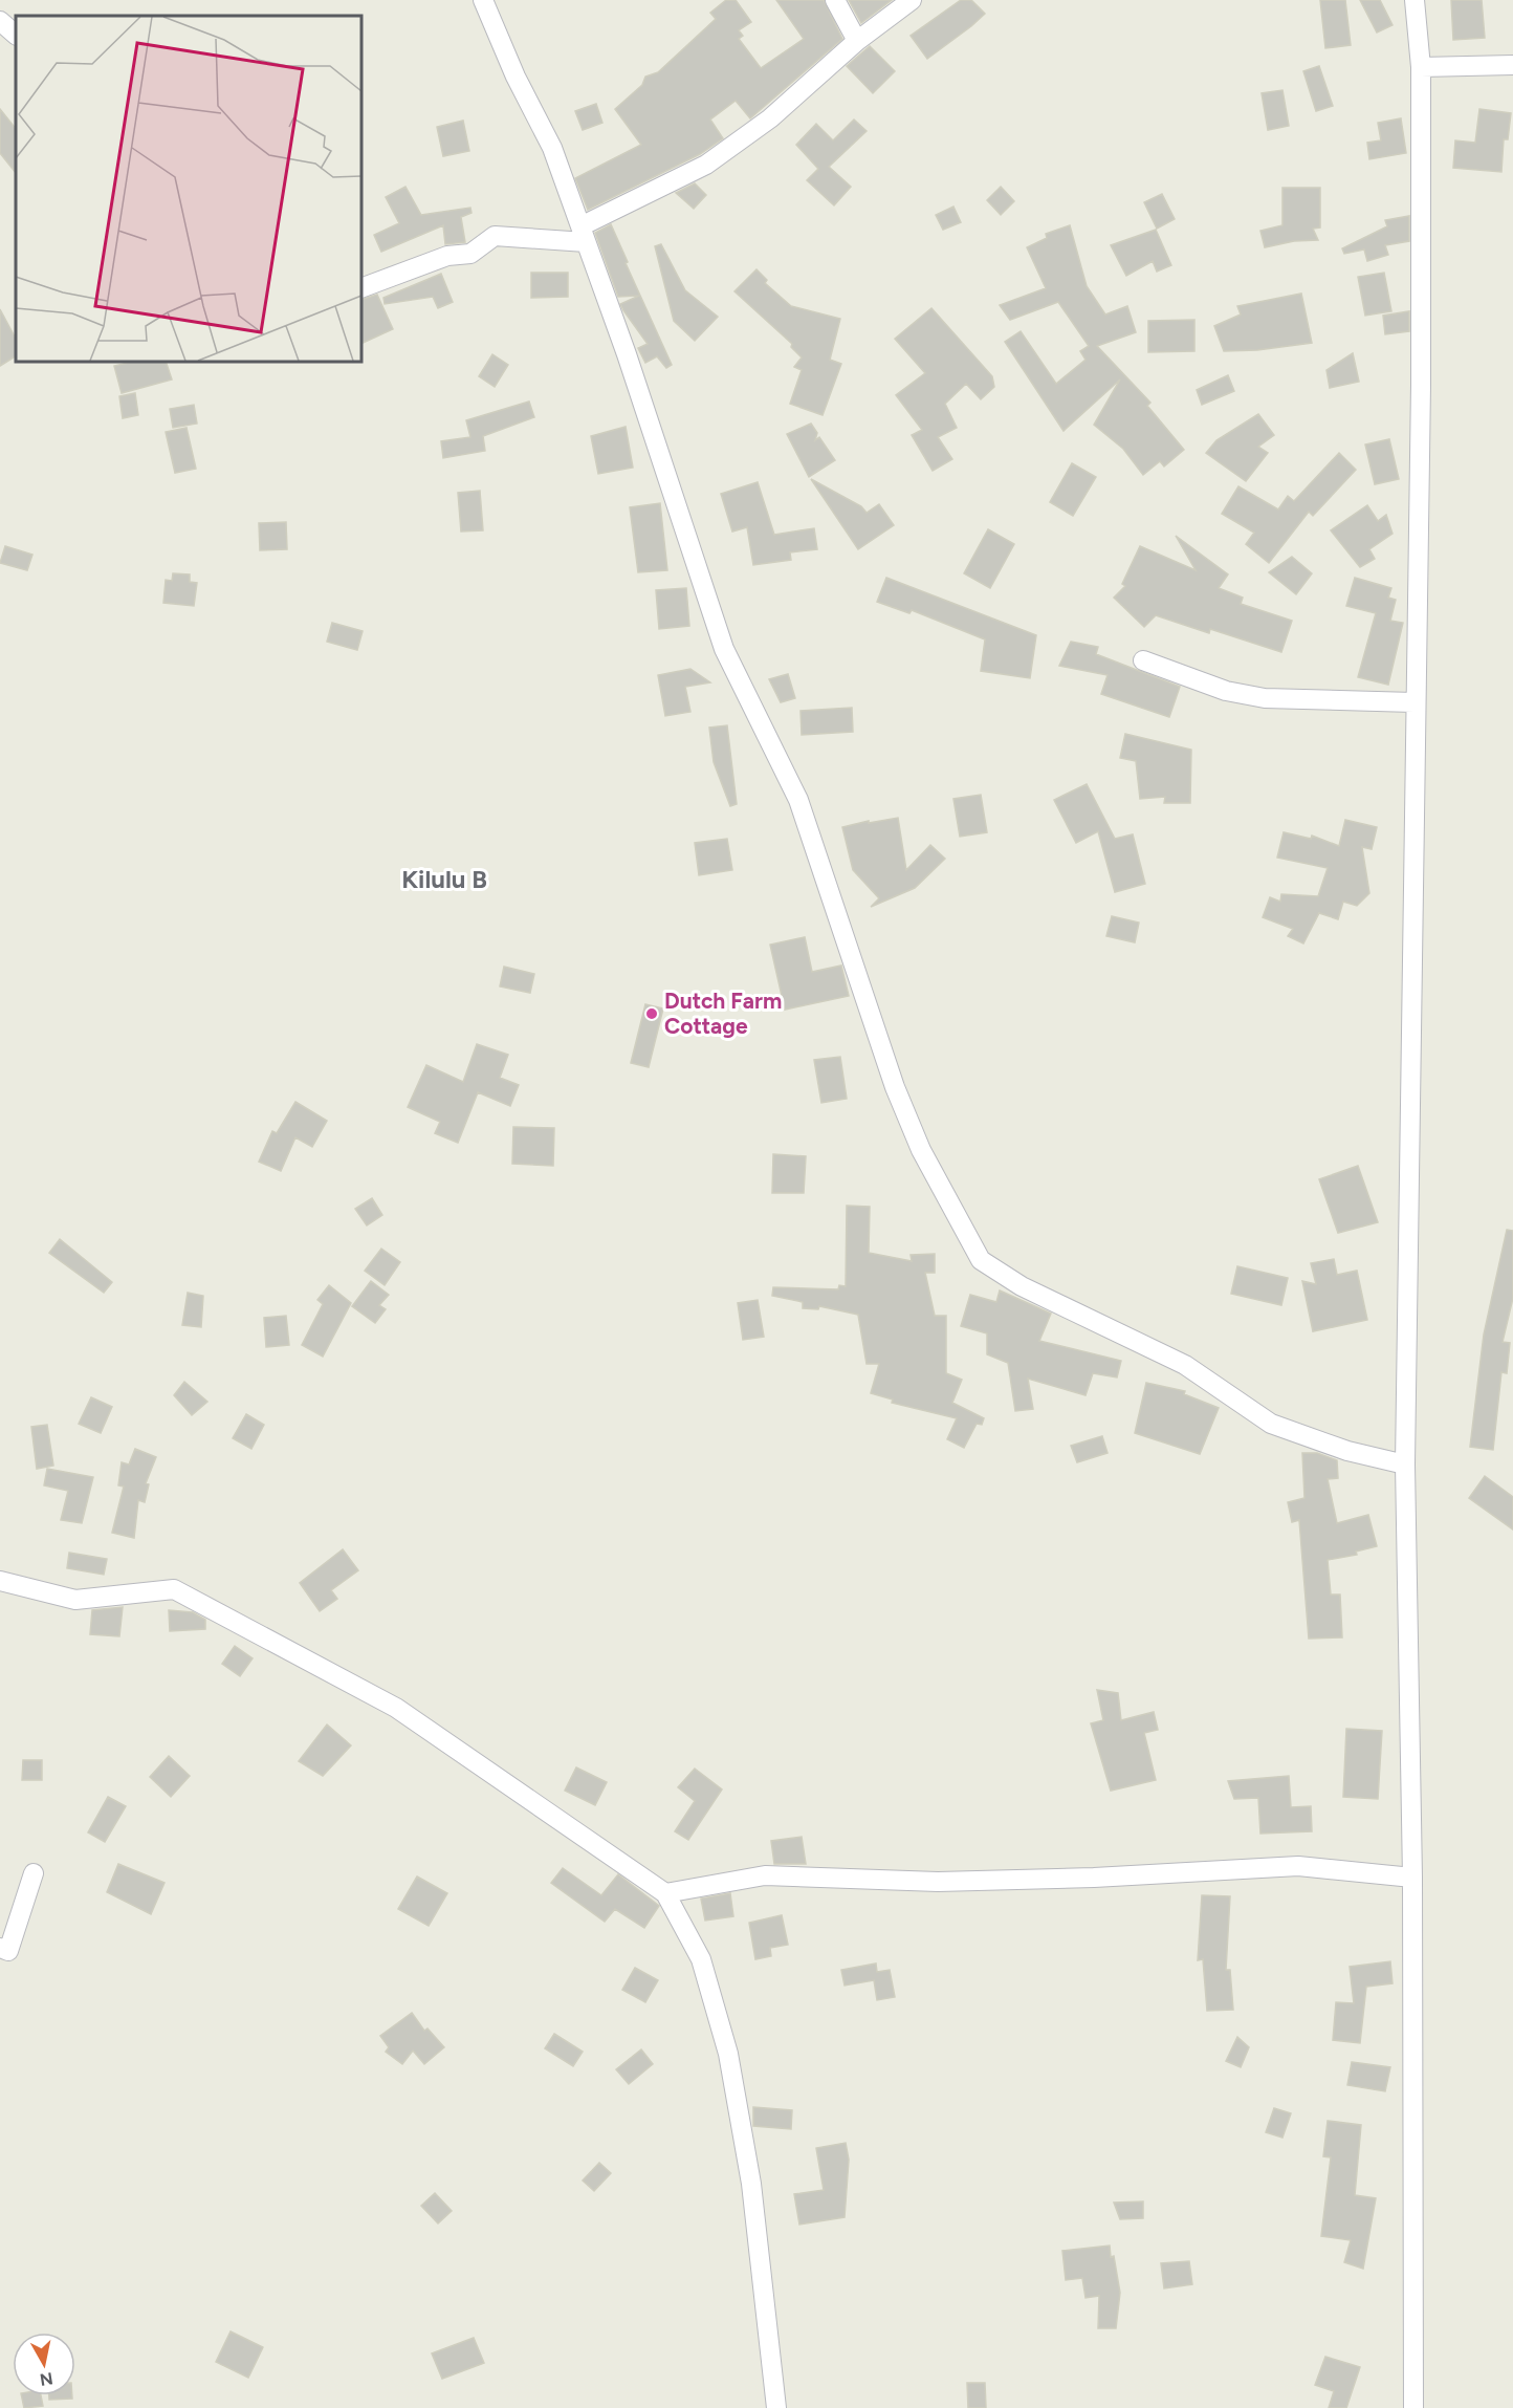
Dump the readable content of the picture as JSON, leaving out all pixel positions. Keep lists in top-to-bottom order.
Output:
{
  "districts": ["Kilulu B"],
  "places": ["Dutch Farm Cottage"],
  "north": "bottom"
}
